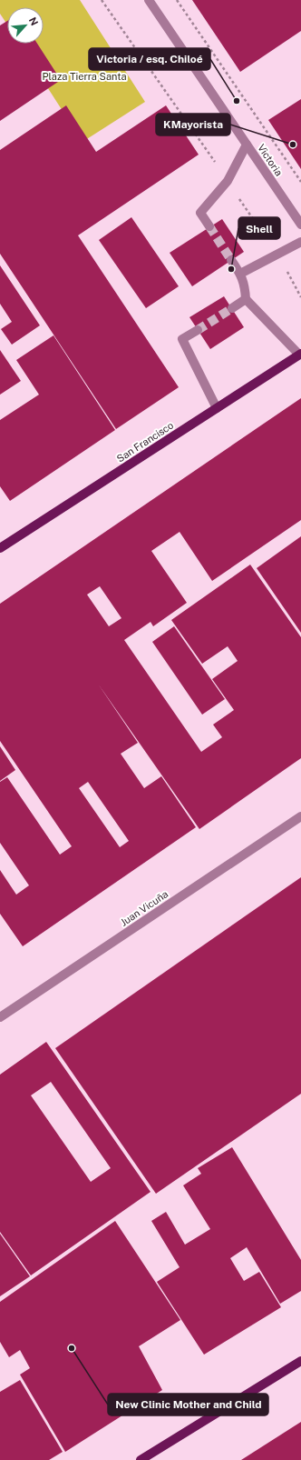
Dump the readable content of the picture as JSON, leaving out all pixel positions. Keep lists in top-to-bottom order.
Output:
{
  "streets": {
    "main road": ["San Francisco"],
    "street": ["Victoria", "Juan Vicuña"]
  },
  "parks": ["Plaza Tierra Santa"],
  "places": [
    "Victoria / esq. Chiloé",
    "KMayorista",
    "Shell",
    "New Clinic Mother and Child"
  ],
  "north": "top right"
}
